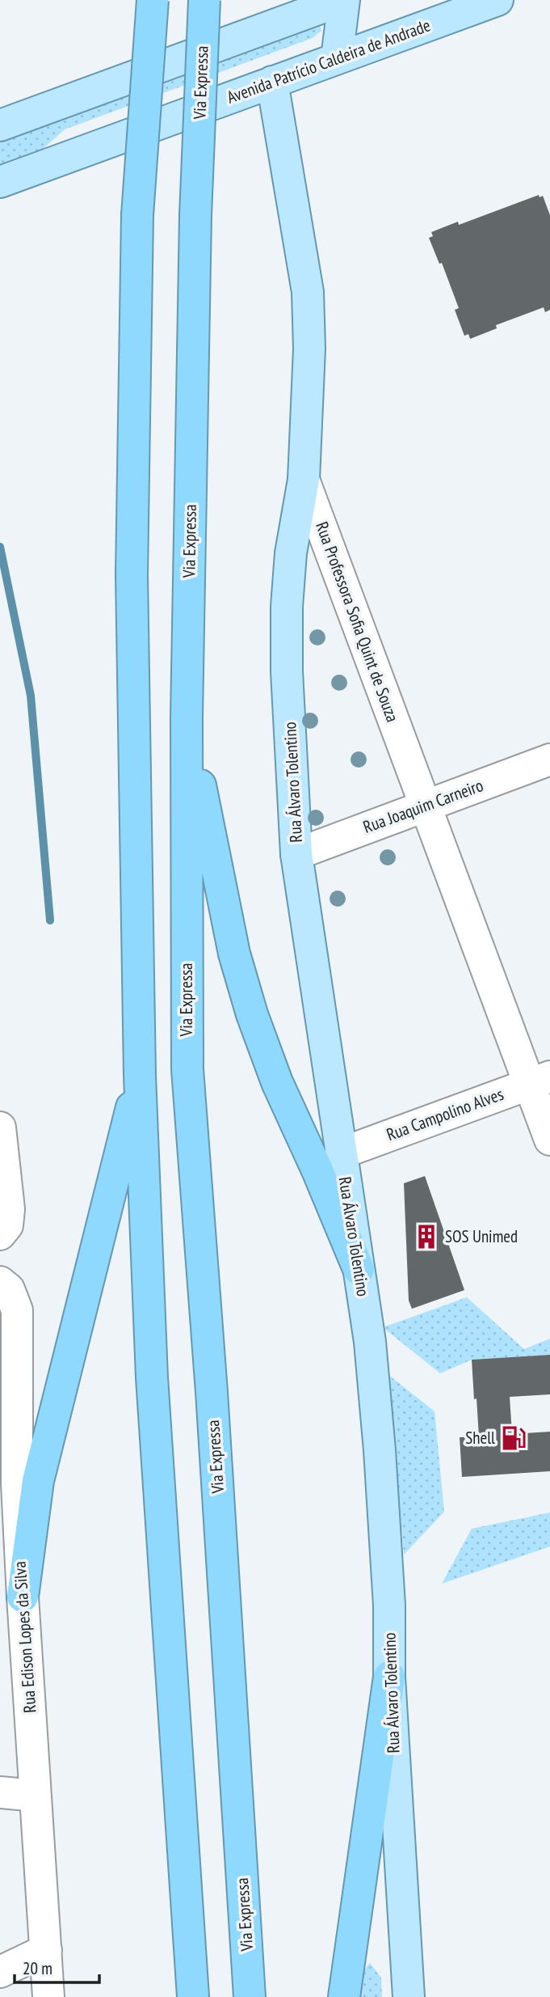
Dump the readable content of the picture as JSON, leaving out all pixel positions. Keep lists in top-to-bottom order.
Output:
{
  "streets": {
    "highway": ["Via Expressa"],
    "main road": ["Avenida Patrício Caldeira de Andrade", "Rua Professora Sofia Quint de Souza", "Rua Álvaro Tolentino"],
    "street": ["Rua Joaquim Carneiro", "Rua Campolino Alves", "Rua Edison Lopes da Silva"]
  },
  "crossings": [
    ["Avenida Patrício Caldeira de Andrade", "Rua Professora Sofia Quint de Souza"],
    ["Rua Professora Sofia Quint de Souza", "Rua Álvaro Tolentino"],
    ["Rua Professora Sofia Quint de Souza", "Rua Joaquim Carneiro"],
    ["Rua Professora Sofia Quint de Souza", "Rua Campolino Alves"],
    ["Rua Álvaro Tolentino", "Rua Joaquim Carneiro"],
    ["Rua Álvaro Tolentino", "Rua Campolino Alves"]
  ],
  "places": {
    "building": ["SOS Unimed"],
    "fuel station": ["Shell"]
  },
  "scale_bar": "20 m"
}
